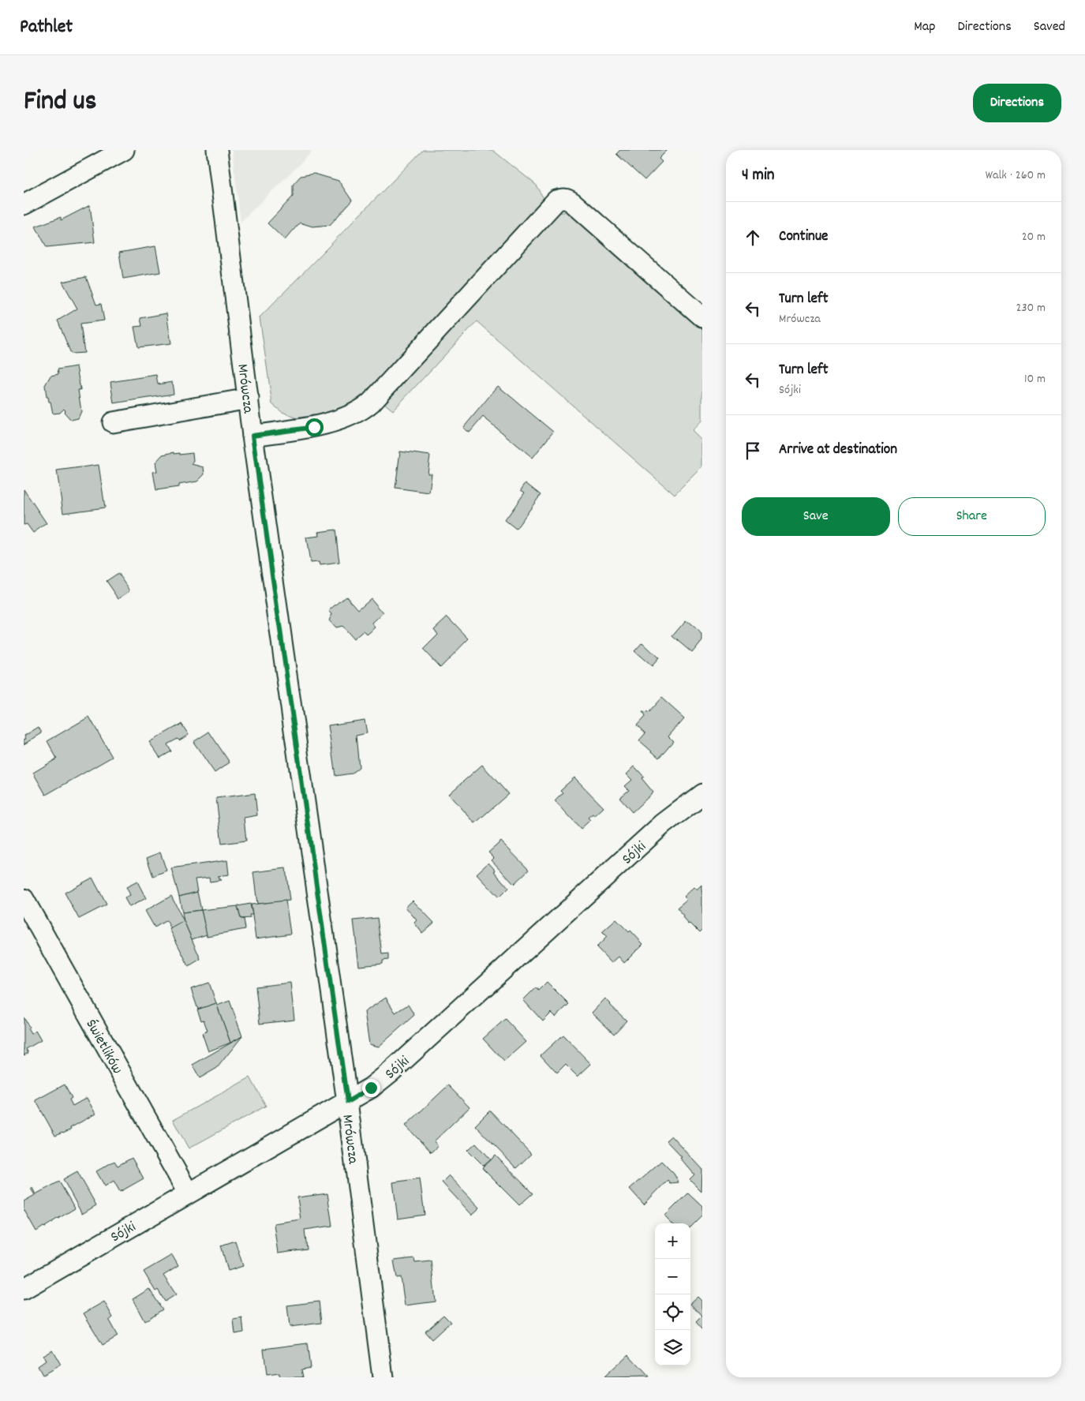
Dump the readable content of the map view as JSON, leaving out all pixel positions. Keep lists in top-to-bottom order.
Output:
{
  "streets": {
    "street": ["Mrówcza", "Sójki", "Świetlików"]
  },
  "crossings": [
    ["Mrówcza", "Sójki"],
    ["Sójki", "Świetlików"]
  ],
  "page": {
    "header": "Pathlet",
    "nav": ["Map", "Directions", "Saved"],
    "title": "Find us",
    "buttons": [
      "Directions",
      ["Save", "Share"]
    ],
    "heading": ["4 min", "Walk · 260 m"],
    "list": [
      ["Continue", "20 m"],
      ["Turn left", "Mrówcza", "230 m"],
      ["Turn left", "Sójki", "10 m"],
      "Arrive at destination"
    ],
    "map_buttons": ["+", "−"]
  }
}
